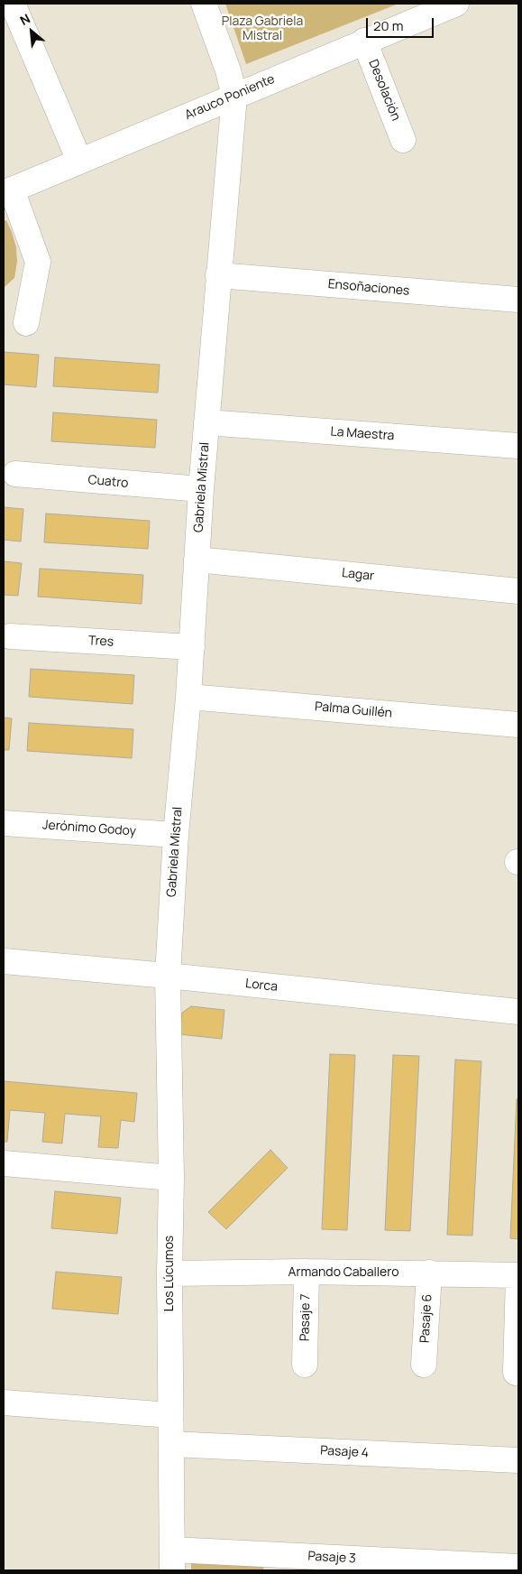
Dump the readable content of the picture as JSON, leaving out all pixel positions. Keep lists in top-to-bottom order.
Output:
{
  "streets": {
    "street": [
      "Desolación",
      "Arauco Poniente",
      "Ensoñaciones",
      "La Maestra",
      "Cuatro",
      "Gabriela Mistral",
      "Lagar",
      "Tres",
      "Palma Guillén",
      "Jerónimo Godoy",
      "Lorca",
      "Armando Caballero",
      "Los Lúcumos",
      "Pasaje 7",
      "Pasaje 6",
      "Pasaje 4",
      "Pasaje 3"
    ]
  },
  "crossings": [
    ["Desolación", "Arauco Poniente"],
    ["Arauco Poniente", "Gabriela Mistral"],
    ["Ensoñaciones", "Gabriela Mistral"],
    ["La Maestra", "Gabriela Mistral"],
    ["Cuatro", "Gabriela Mistral"],
    ["Gabriela Mistral", "Lagar"],
    ["Gabriela Mistral", "Tres"],
    ["Gabriela Mistral", "Palma Guillén"],
    ["Gabriela Mistral", "Jerónimo Godoy"],
    ["Gabriela Mistral", "Lorca"],
    ["Gabriela Mistral", "Los Lúcumos"],
    ["Lorca", "Los Lúcumos"],
    ["Armando Caballero", "Los Lúcumos"],
    ["Armando Caballero", "Pasaje 7"],
    ["Armando Caballero", "Pasaje 6"],
    ["Los Lúcumos", "Pasaje 4"],
    ["Los Lúcumos", "Pasaje 3"]
  ],
  "parks": ["Plaza Gabriela Mistral"],
  "scale_bar": "20 m",
  "north": "top left"
}
